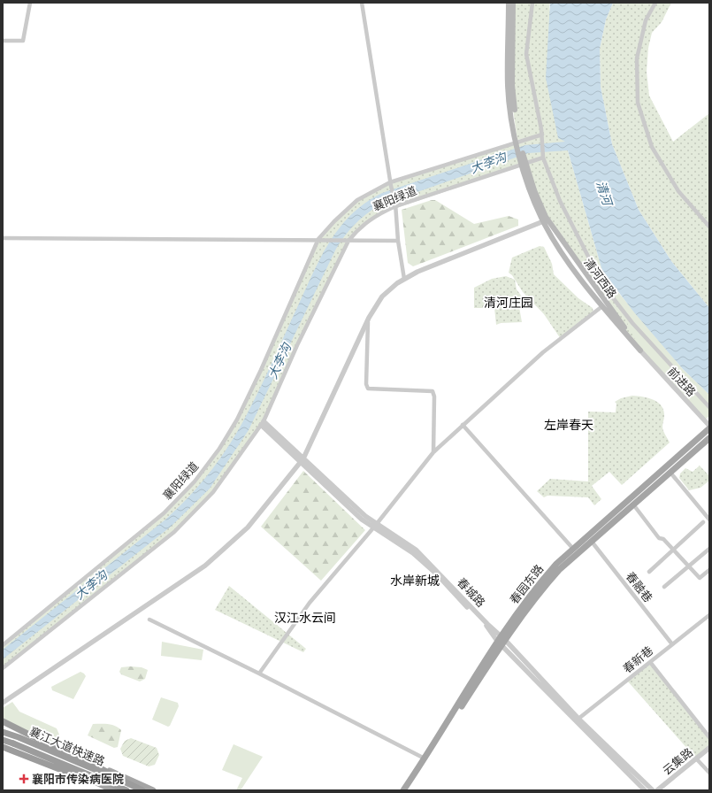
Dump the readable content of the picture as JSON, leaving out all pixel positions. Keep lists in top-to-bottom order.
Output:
{
  "streets": {
    "highway": ["襄江大道快速路"],
    "main road": ["清河西路", "春园东路"],
    "street": [
      "襄阳绿道",
      "前进路",
      "春融巷",
      "春城路",
      "春新巷",
      "云集路"
    ]
  },
  "crossings": [
    ["襄阳绿道", "春城路"],
    ["清河西路", "前进路"],
    ["春园东路", "春融巷"],
    ["春园东路", "春城路"],
    ["春融巷", "春新巷"],
    ["春城路", "春新巷"]
  ],
  "districts": [
    "清河庄园",
    "左岸春天",
    "水岸新城",
    "汉江水云间"
  ],
  "water": ["大李沟", "清河"],
  "places": {
    "health": ["襄阳市传染病医院"]
  }
}
